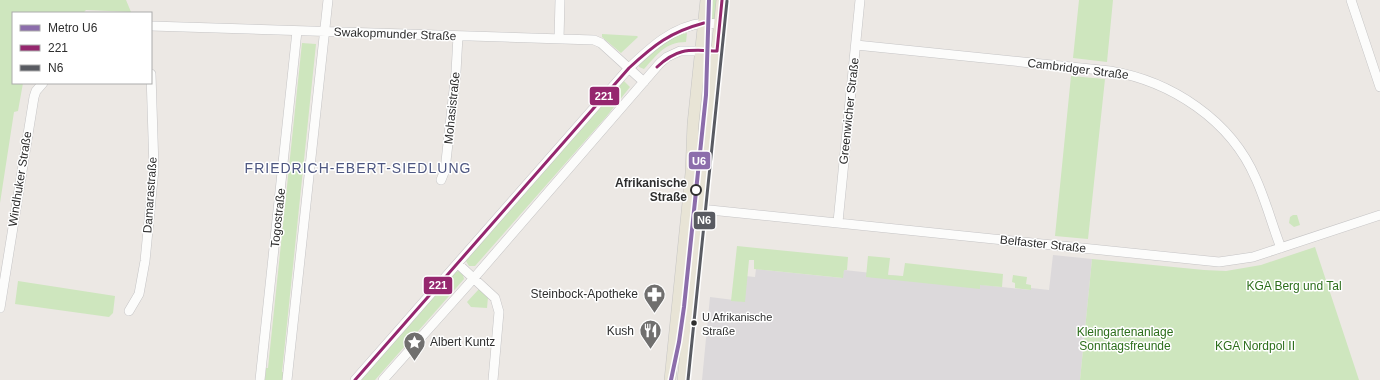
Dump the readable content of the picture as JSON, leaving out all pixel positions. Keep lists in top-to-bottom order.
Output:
{
  "streets": {
    "street": [
      "Swakopmunder Straße",
      "Cambridger Straße",
      "Mohasistraße",
      "Greenwicher Straße",
      "Windhuker Straße",
      "Damarastraße",
      "Togostraße",
      "Belfaster Straße"
    ]
  },
  "crossings": [
    ["Swakopmunder Straße", "Mohasistraße"],
    ["Swakopmunder Straße", "Togostraße"],
    ["Cambridger Straße", "Greenwicher Straße"],
    ["Cambridger Straße", "Belfaster Straße"],
    ["Greenwicher Straße", "Belfaster Straße"]
  ],
  "districts": ["FRIEDRICH-EBERT-SIEDLUNG"],
  "parks": ["KGA Berg und Tal", "Kleingartenanlage Sonntagsfreunde", "KGA Nordpol II"],
  "places": {
    "other": ["Afrikanische Straße", "U Afrikanische Straße"],
    "pharmacy": ["Steinbock-Apotheke"],
    "restaurant": ["Kush"],
    "place": ["Albert Kuntz"]
  },
  "lines": ["metro line U6", "transit line 221", "transit line N6"],
  "legend": ["Metro U6", "221", "N6"]
}
